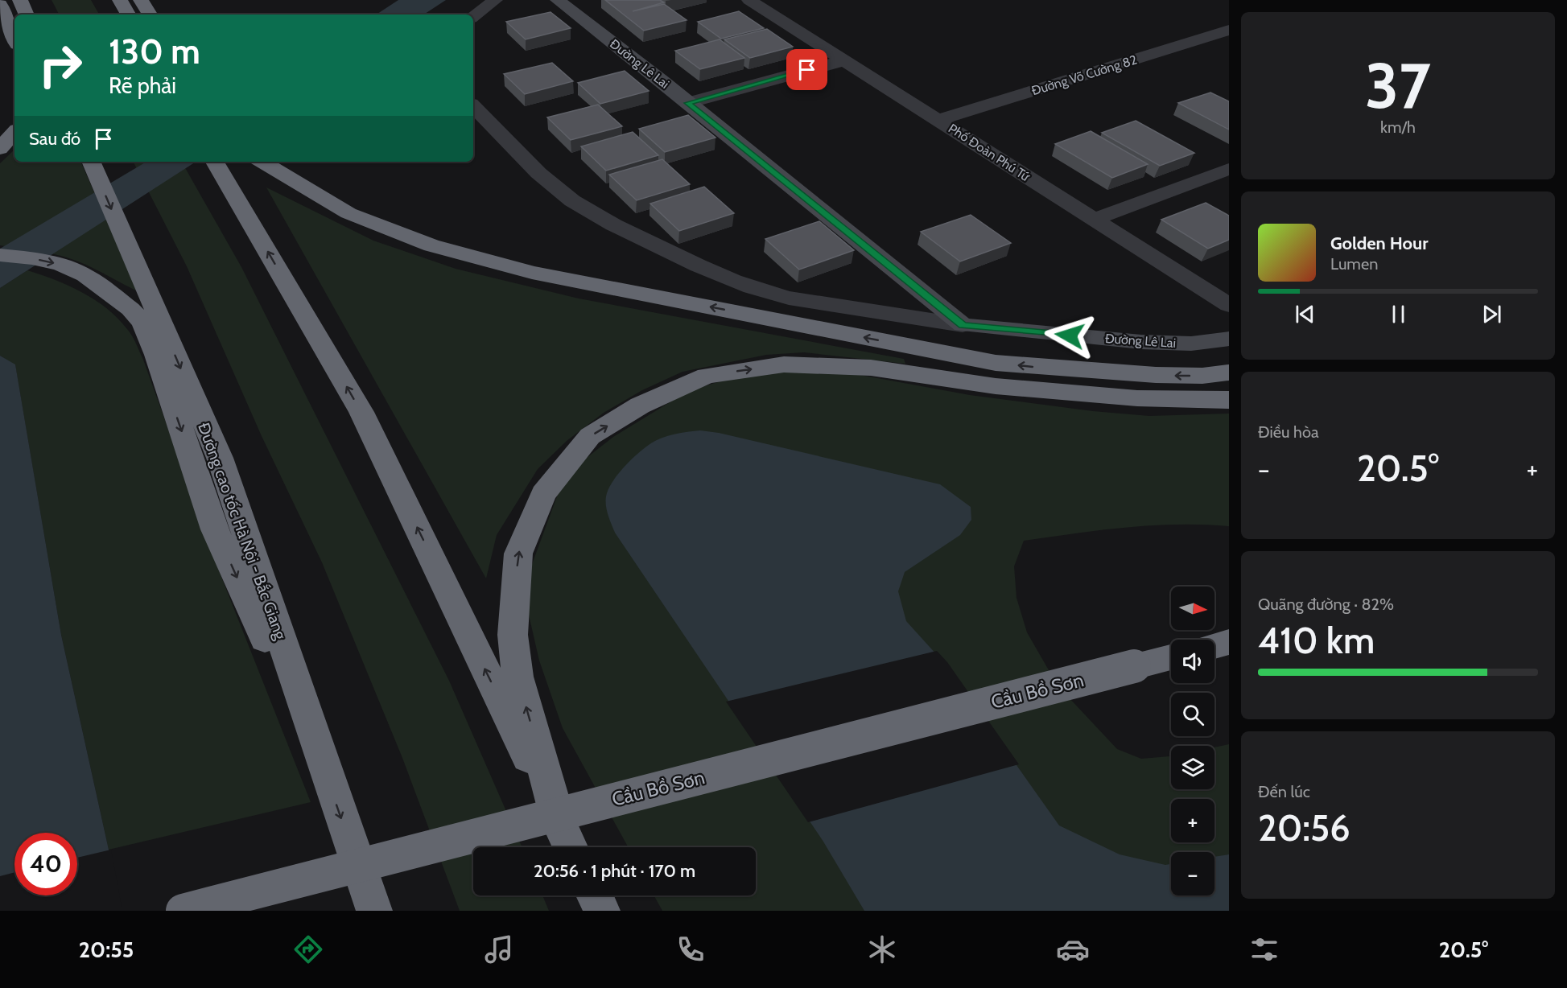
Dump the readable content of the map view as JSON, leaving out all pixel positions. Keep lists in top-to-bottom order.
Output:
{
  "streets": {
    "highway": ["Đường cao tốc Hà Nội - Bắc Giang", "Cầu Bồ Sơn"],
    "street": ["Đường Lê Lai", "Đường Võ Cường 82", "Phố Đoàn Phú Tứ"]
  },
  "crossings": [
    ["Đường Võ Cường 82", "Phố Đoàn Phú Tứ"]
  ],
  "north": "right",
  "page": {
    "tile": [
      ["37", "km/h"],
      "Điều hòa",
      ["Quãng đường · 82%", "410 km"],
      ["Đến lúc", "20:56"]
    ],
    "turn": ["130 m", "Rẽ phải"],
    "then": "Sau đó",
    "song": ["Golden Hour", "Lumen"],
    "heat": ["−", "20.5°", "+"],
    "map_buttons": ["+", "−"],
    "limit": "40",
    "trip": "20:56 · 1 phút · 170 m",
    "tabs": ["20:55", "20.5°"]
  }
}
